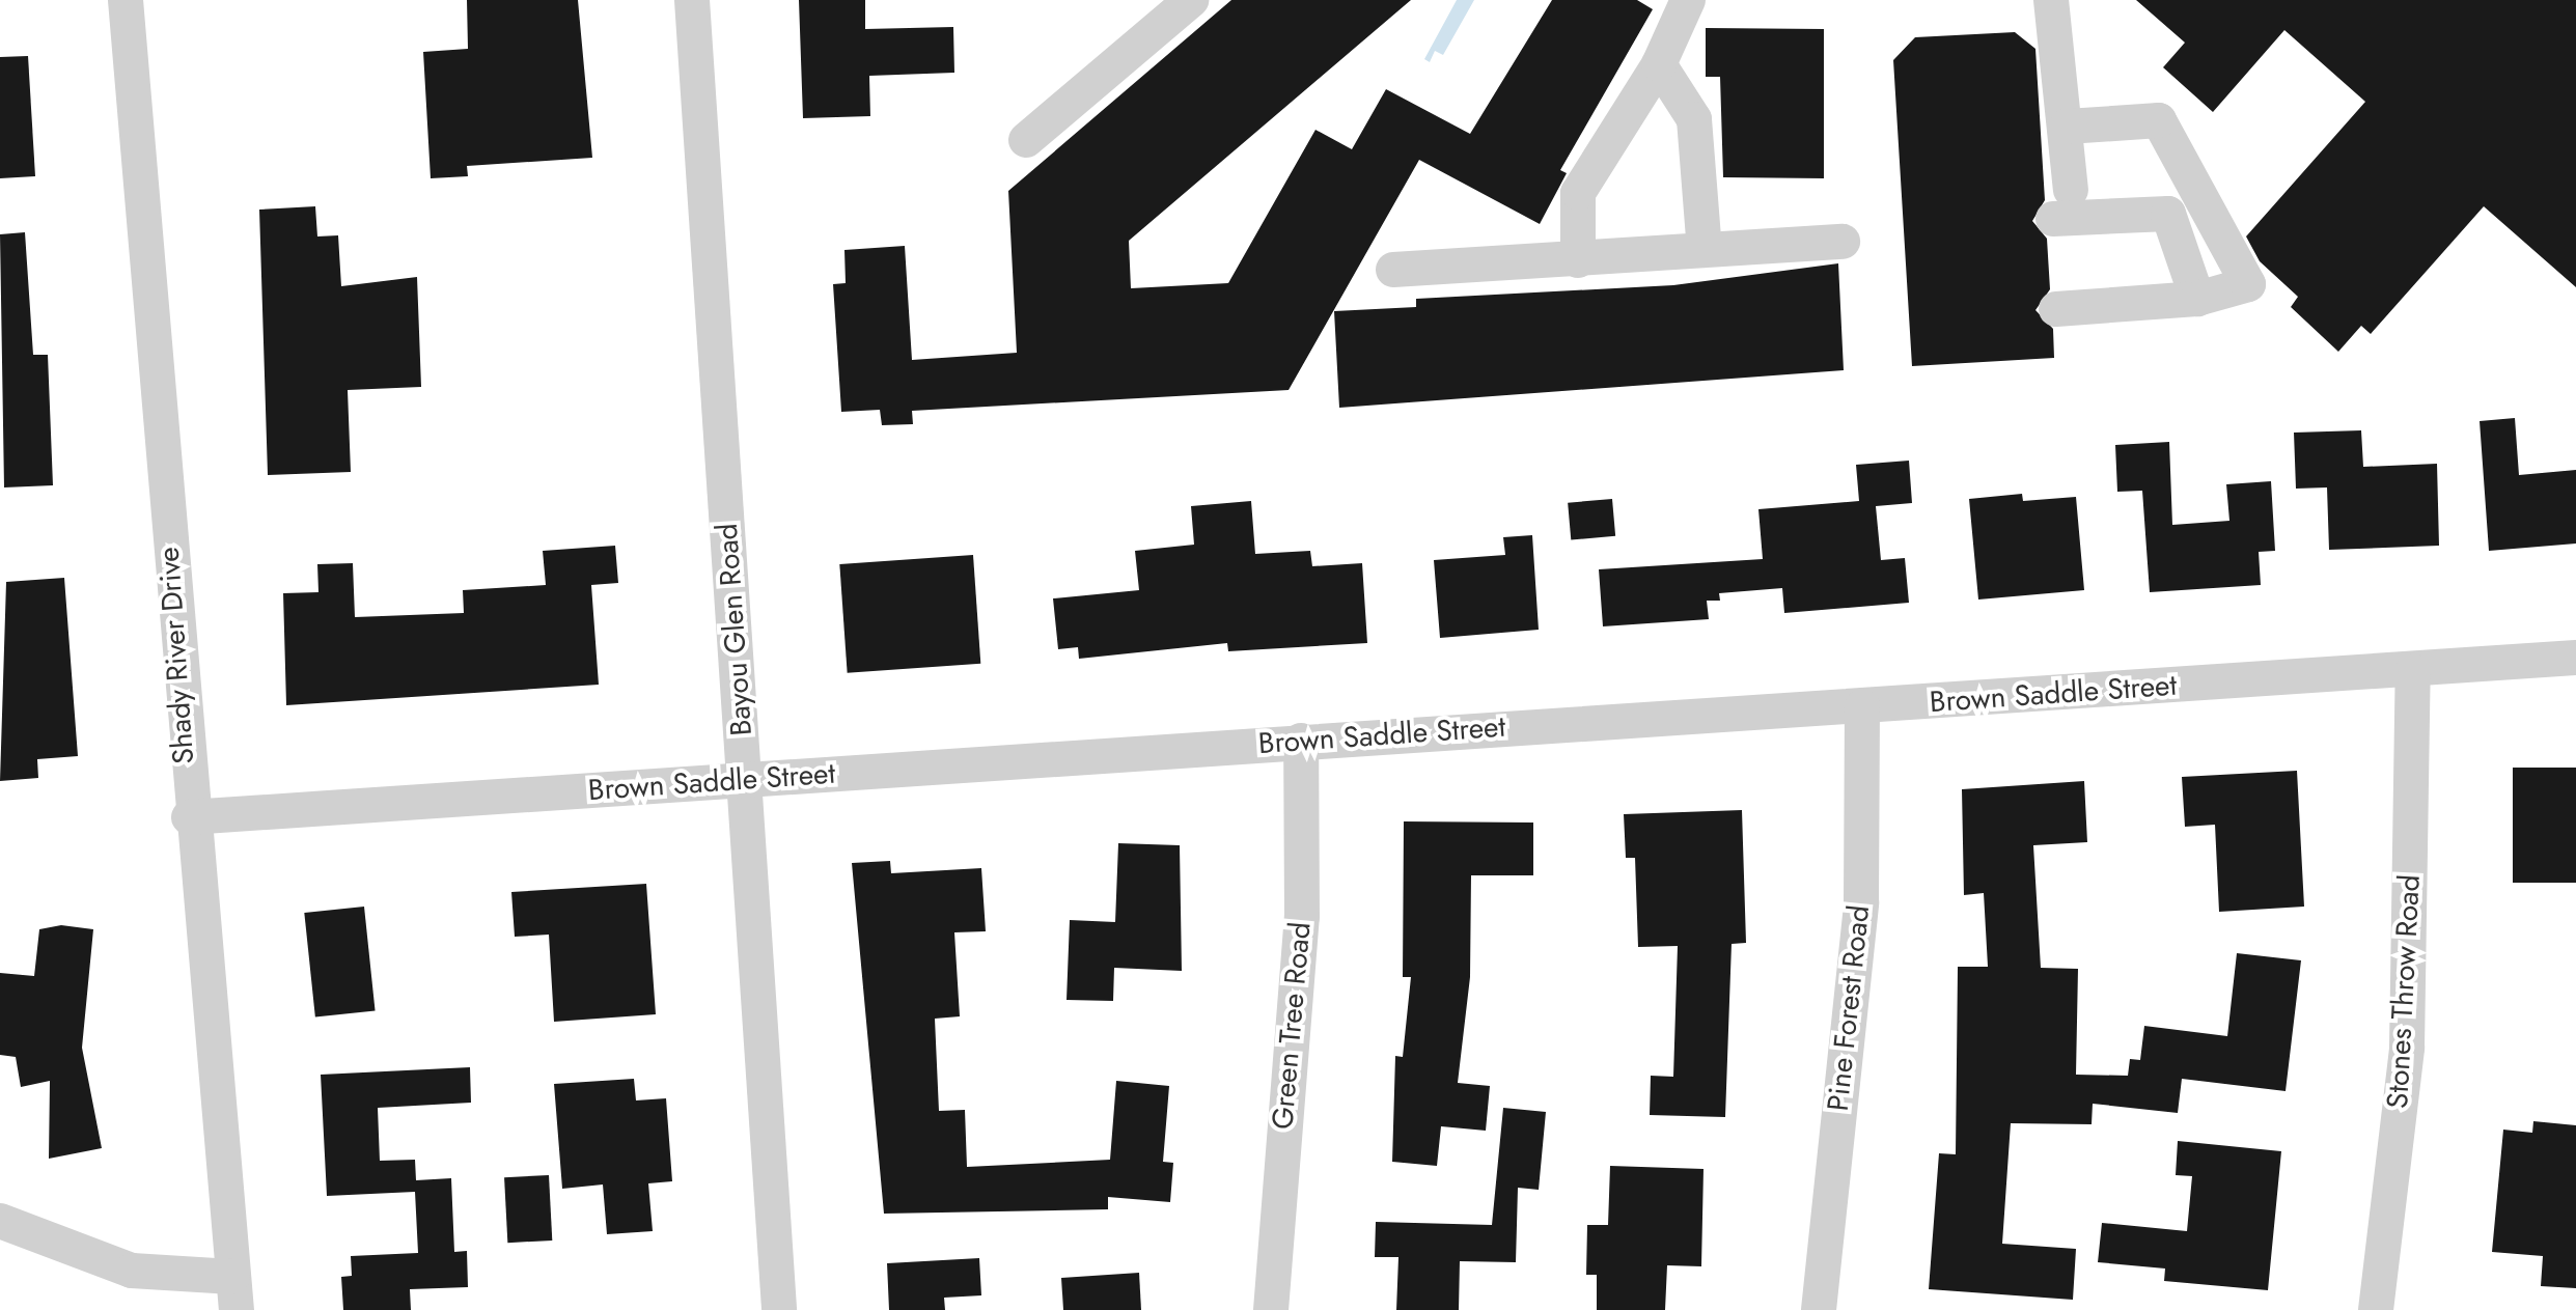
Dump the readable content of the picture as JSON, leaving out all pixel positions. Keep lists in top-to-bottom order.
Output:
{
  "streets": {
    "street": [
      "Bayou Glen Road",
      "Shady River Drive",
      "Brown Saddle Street",
      "Stones Throw Road",
      "Pine Forest Road",
      "Green Tree Road"
    ]
  },
  "crossings": [
    ["Bayou Glen Road", "Brown Saddle Street"],
    ["Shady River Drive", "Brown Saddle Street"],
    ["Brown Saddle Street", "Stones Throw Road"],
    ["Brown Saddle Street", "Pine Forest Road"],
    ["Brown Saddle Street", "Green Tree Road"]
  ]
}
